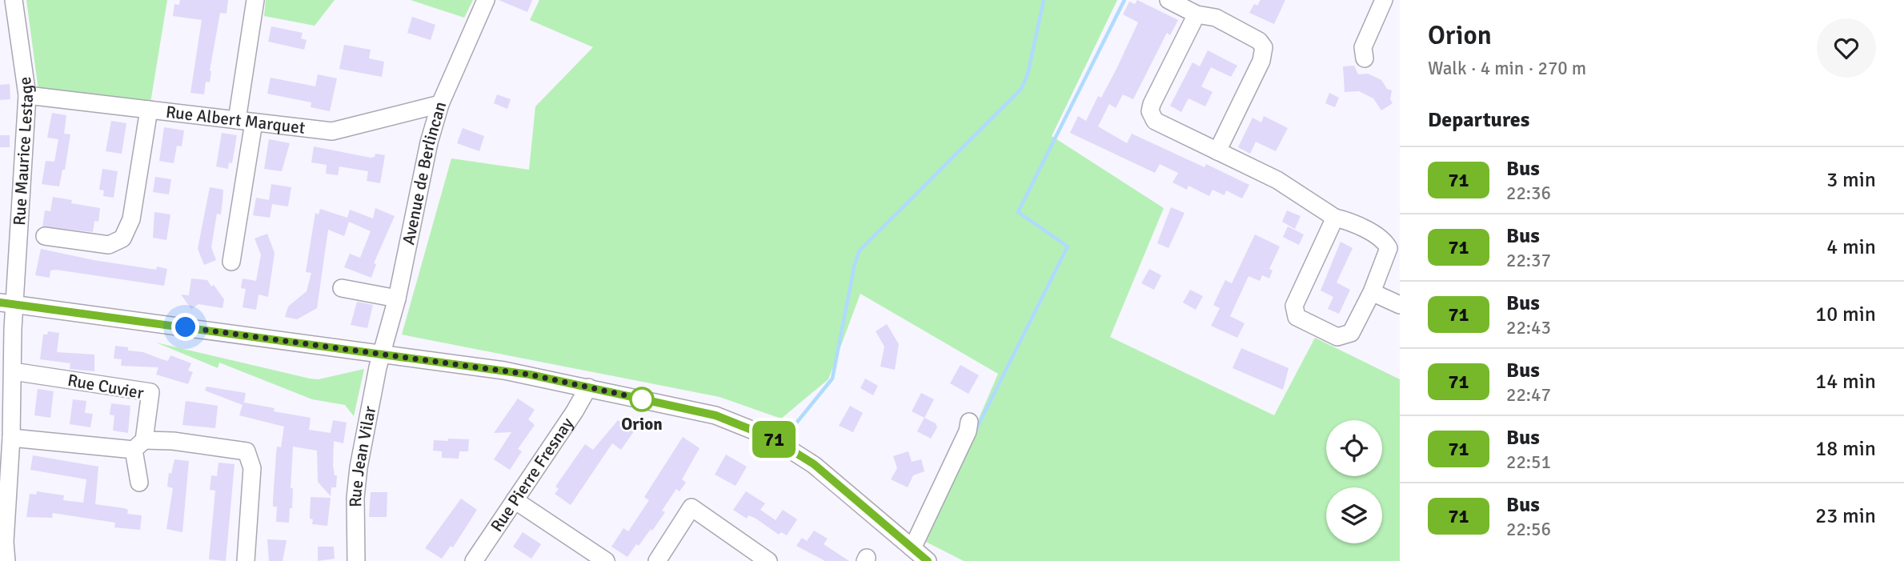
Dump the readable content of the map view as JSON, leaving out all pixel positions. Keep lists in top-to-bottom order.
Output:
{
  "streets": {
    "street": [
      "Rue Albert Marquet",
      "Rue Maurice Lestage",
      "Avenue de Berlincan",
      "Rue Cuvier",
      "Rue Jean Vilar",
      "Rue Pierre Fresnay"
    ]
  },
  "crossings": [
    ["Rue Albert Marquet", "Rue Maurice Lestage"],
    ["Rue Albert Marquet", "Avenue de Berlincan"],
    ["Rue Maurice Lestage", "Rue Cuvier"],
    ["Avenue de Berlincan", "Rue Jean Vilar"]
  ],
  "places": ["Orion"],
  "lines": ["bus line 71"],
  "page": {
    "on_map": "71",
    "heading": [
      ["Orion", "Walk · 4 min · 270 m"],
      "Departures"
    ],
    "list": [
      {
        "mark": "71",
        "name": "Bus",
        "note": "22:36",
        "value": "3 min"
      },
      {
        "mark": "71",
        "name": "Bus",
        "note": "22:37",
        "value": "4 min"
      },
      {
        "mark": "71",
        "name": "Bus",
        "note": "22:43",
        "value": "10 min"
      },
      {
        "mark": "71",
        "name": "Bus",
        "note": "22:47",
        "value": "14 min"
      },
      {
        "mark": "71",
        "name": "Bus",
        "note": "22:51",
        "value": "18 min"
      },
      {
        "mark": "71",
        "name": "Bus",
        "note": "22:56",
        "value": "23 min"
      }
    ]
  }
}
